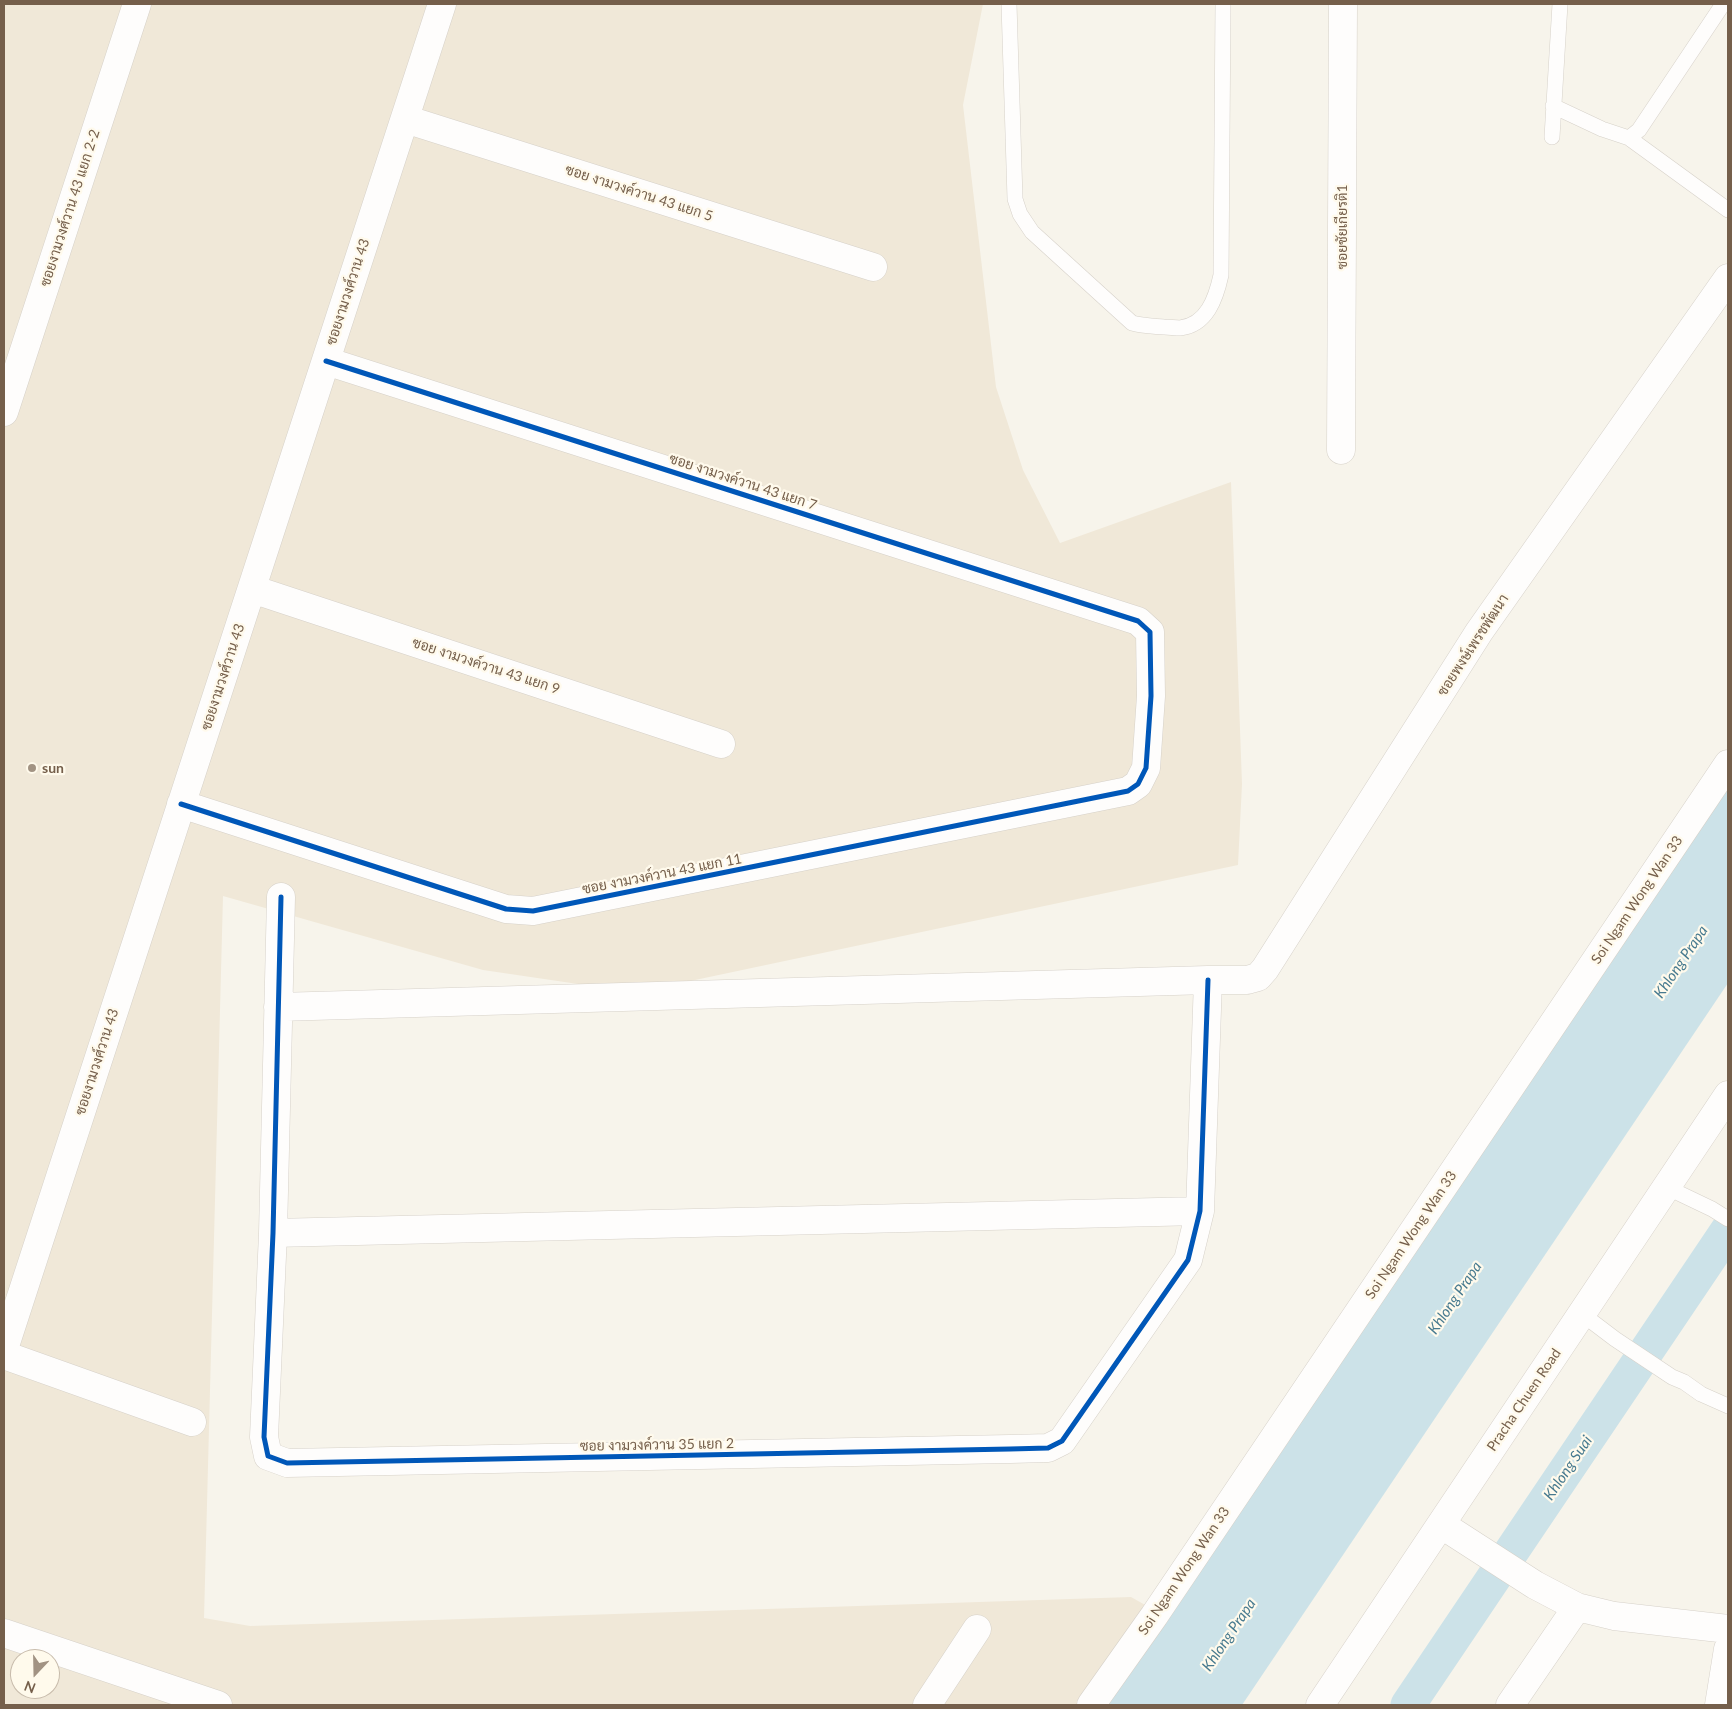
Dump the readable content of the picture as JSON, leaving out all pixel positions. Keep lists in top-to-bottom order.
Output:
{
  "streets": {
    "street": [
      "ซอย งามวงค์วาน 43 แยก 5",
      "ซอยงามวงศ์วาน 43 แยก 2-2",
      "ซอยชัยเกียรติ1",
      "ซอยงามวงศ์วาน 43",
      "ซอย งามวงค์วาน 43 แยก 7",
      "ซอยพงษ์เพรชพัฒนา",
      "ซอย งามวงค์วาน 43 แยก 9",
      "ซอย งามวงค์วาน 43 แยก 11",
      "Soi Ngam Wong Wan 33",
      "Pracha Chuen Road",
      "ซอย งามวงค์วาน 35 แยก 2"
    ]
  },
  "crossings": [
    ["ซอย งามวงค์วาน 43 แยก 5", "ซอยงามวงศ์วาน 43"],
    ["ซอยงามวงศ์วาน 43", "ซอย งามวงค์วาน 43 แยก 7"],
    ["ซอยงามวงศ์วาน 43", "ซอย งามวงค์วาน 43 แยก 9"],
    ["ซอยงามวงศ์วาน 43", "ซอย งามวงค์วาน 43 แยก 11"],
    ["ซอย งามวงค์วาน 43 แยก 7", "ซอย งามวงค์วาน 43 แยก 11"]
  ],
  "water": ["Khlong Prapa", "Khlong Suai"],
  "places": ["sun"],
  "north": "bottom"
}
